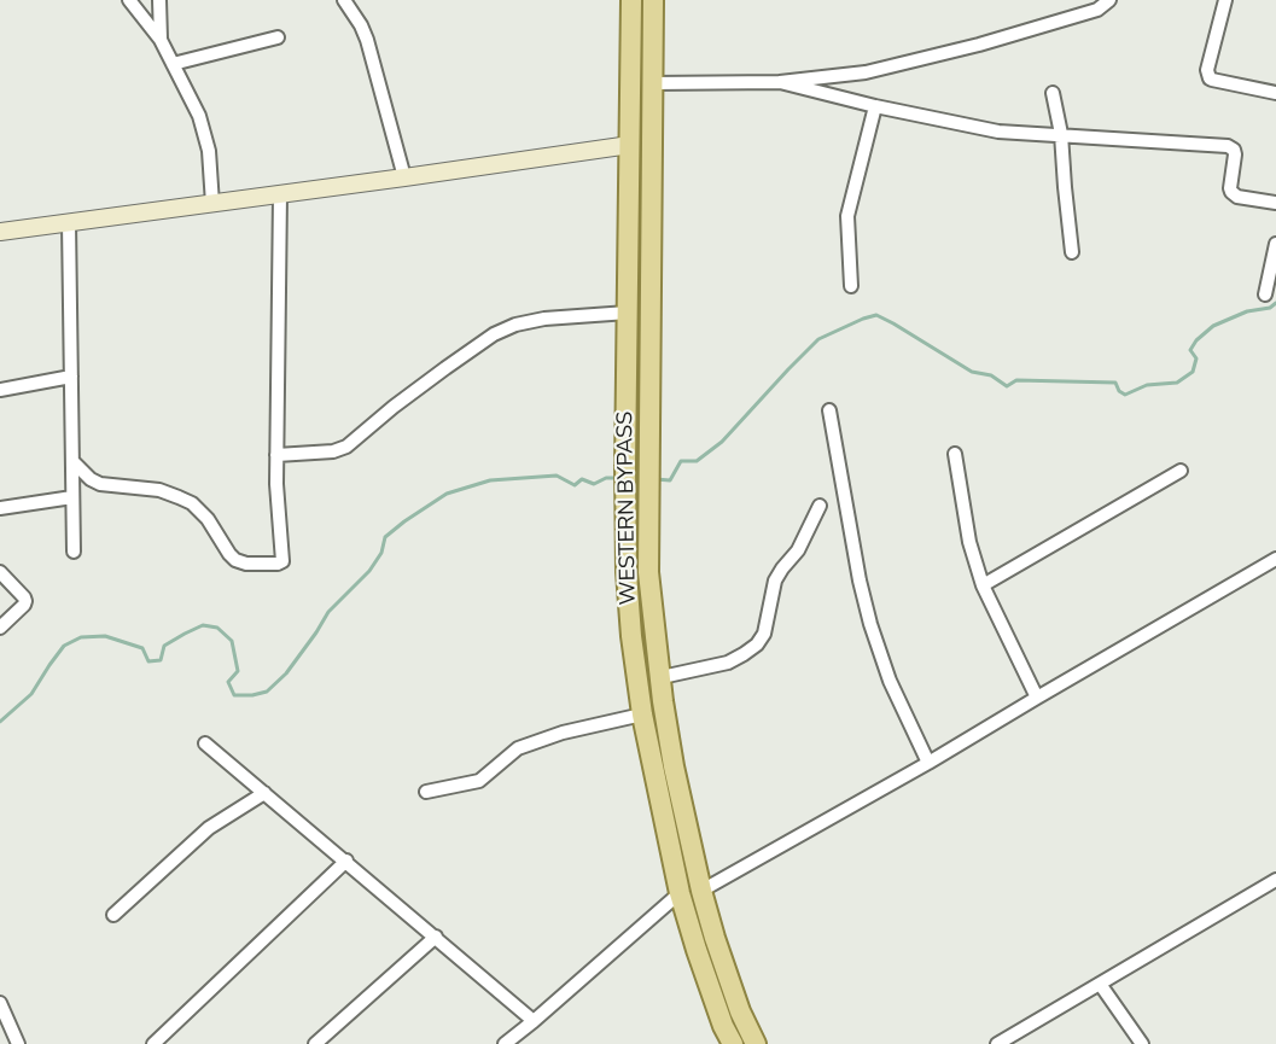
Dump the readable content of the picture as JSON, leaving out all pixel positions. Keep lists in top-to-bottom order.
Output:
{
  "streets": {
    "main road": ["WESTERN BYPASS"]
  }
}
